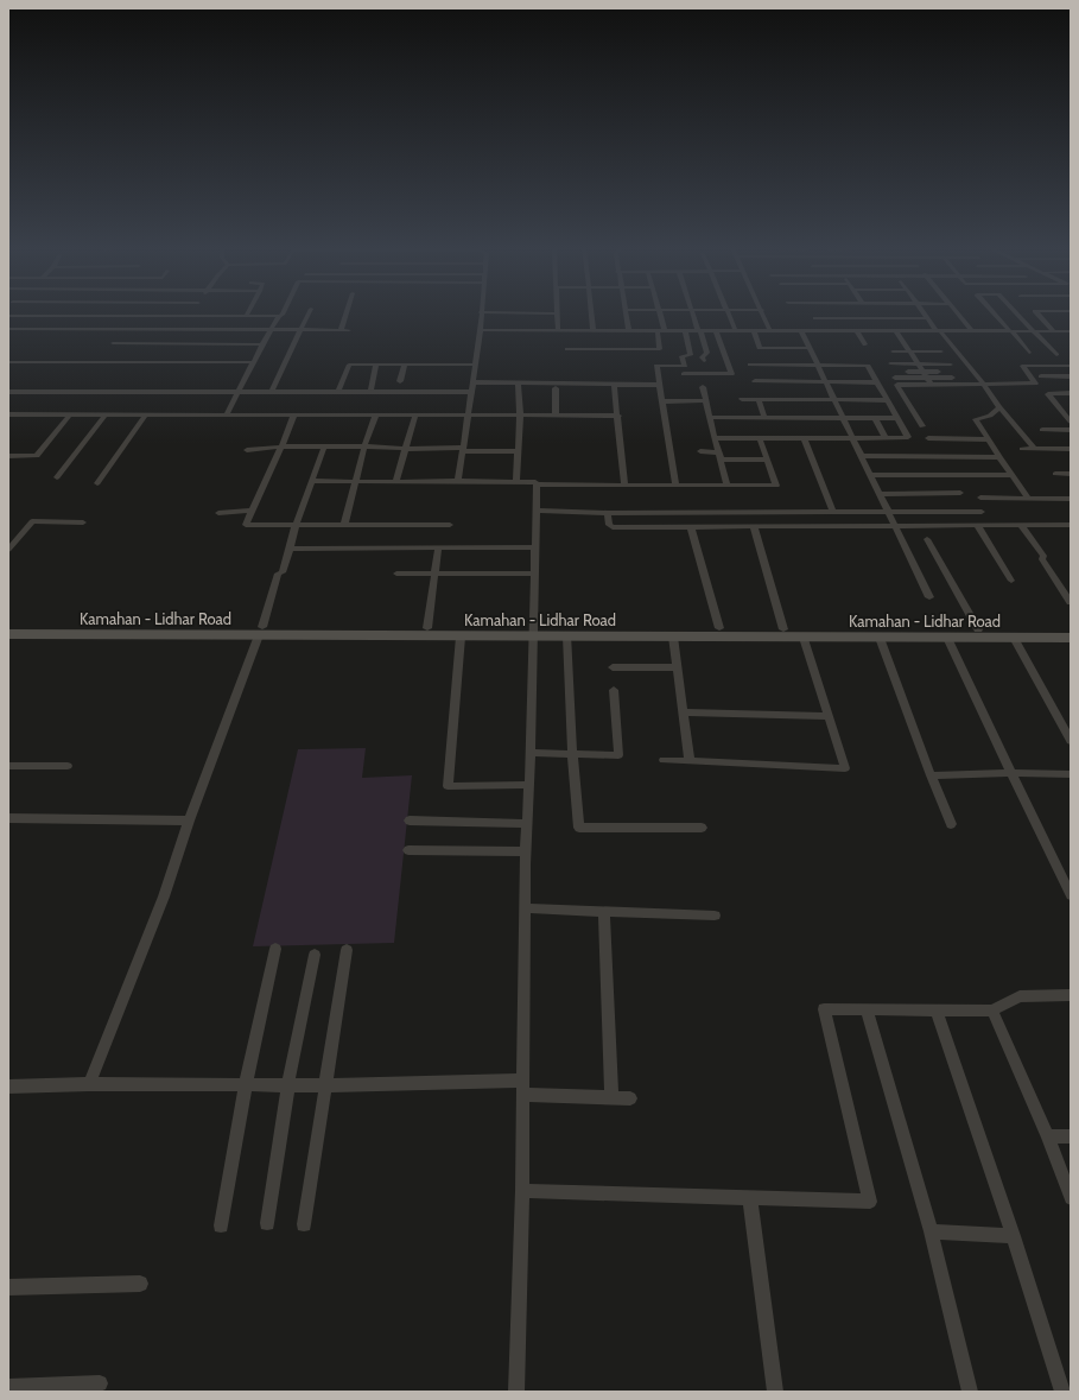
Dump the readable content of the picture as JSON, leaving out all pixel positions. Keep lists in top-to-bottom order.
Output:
{
  "streets": {
    "main road": ["Kamahan - Lidhar Road"]
  }
}
